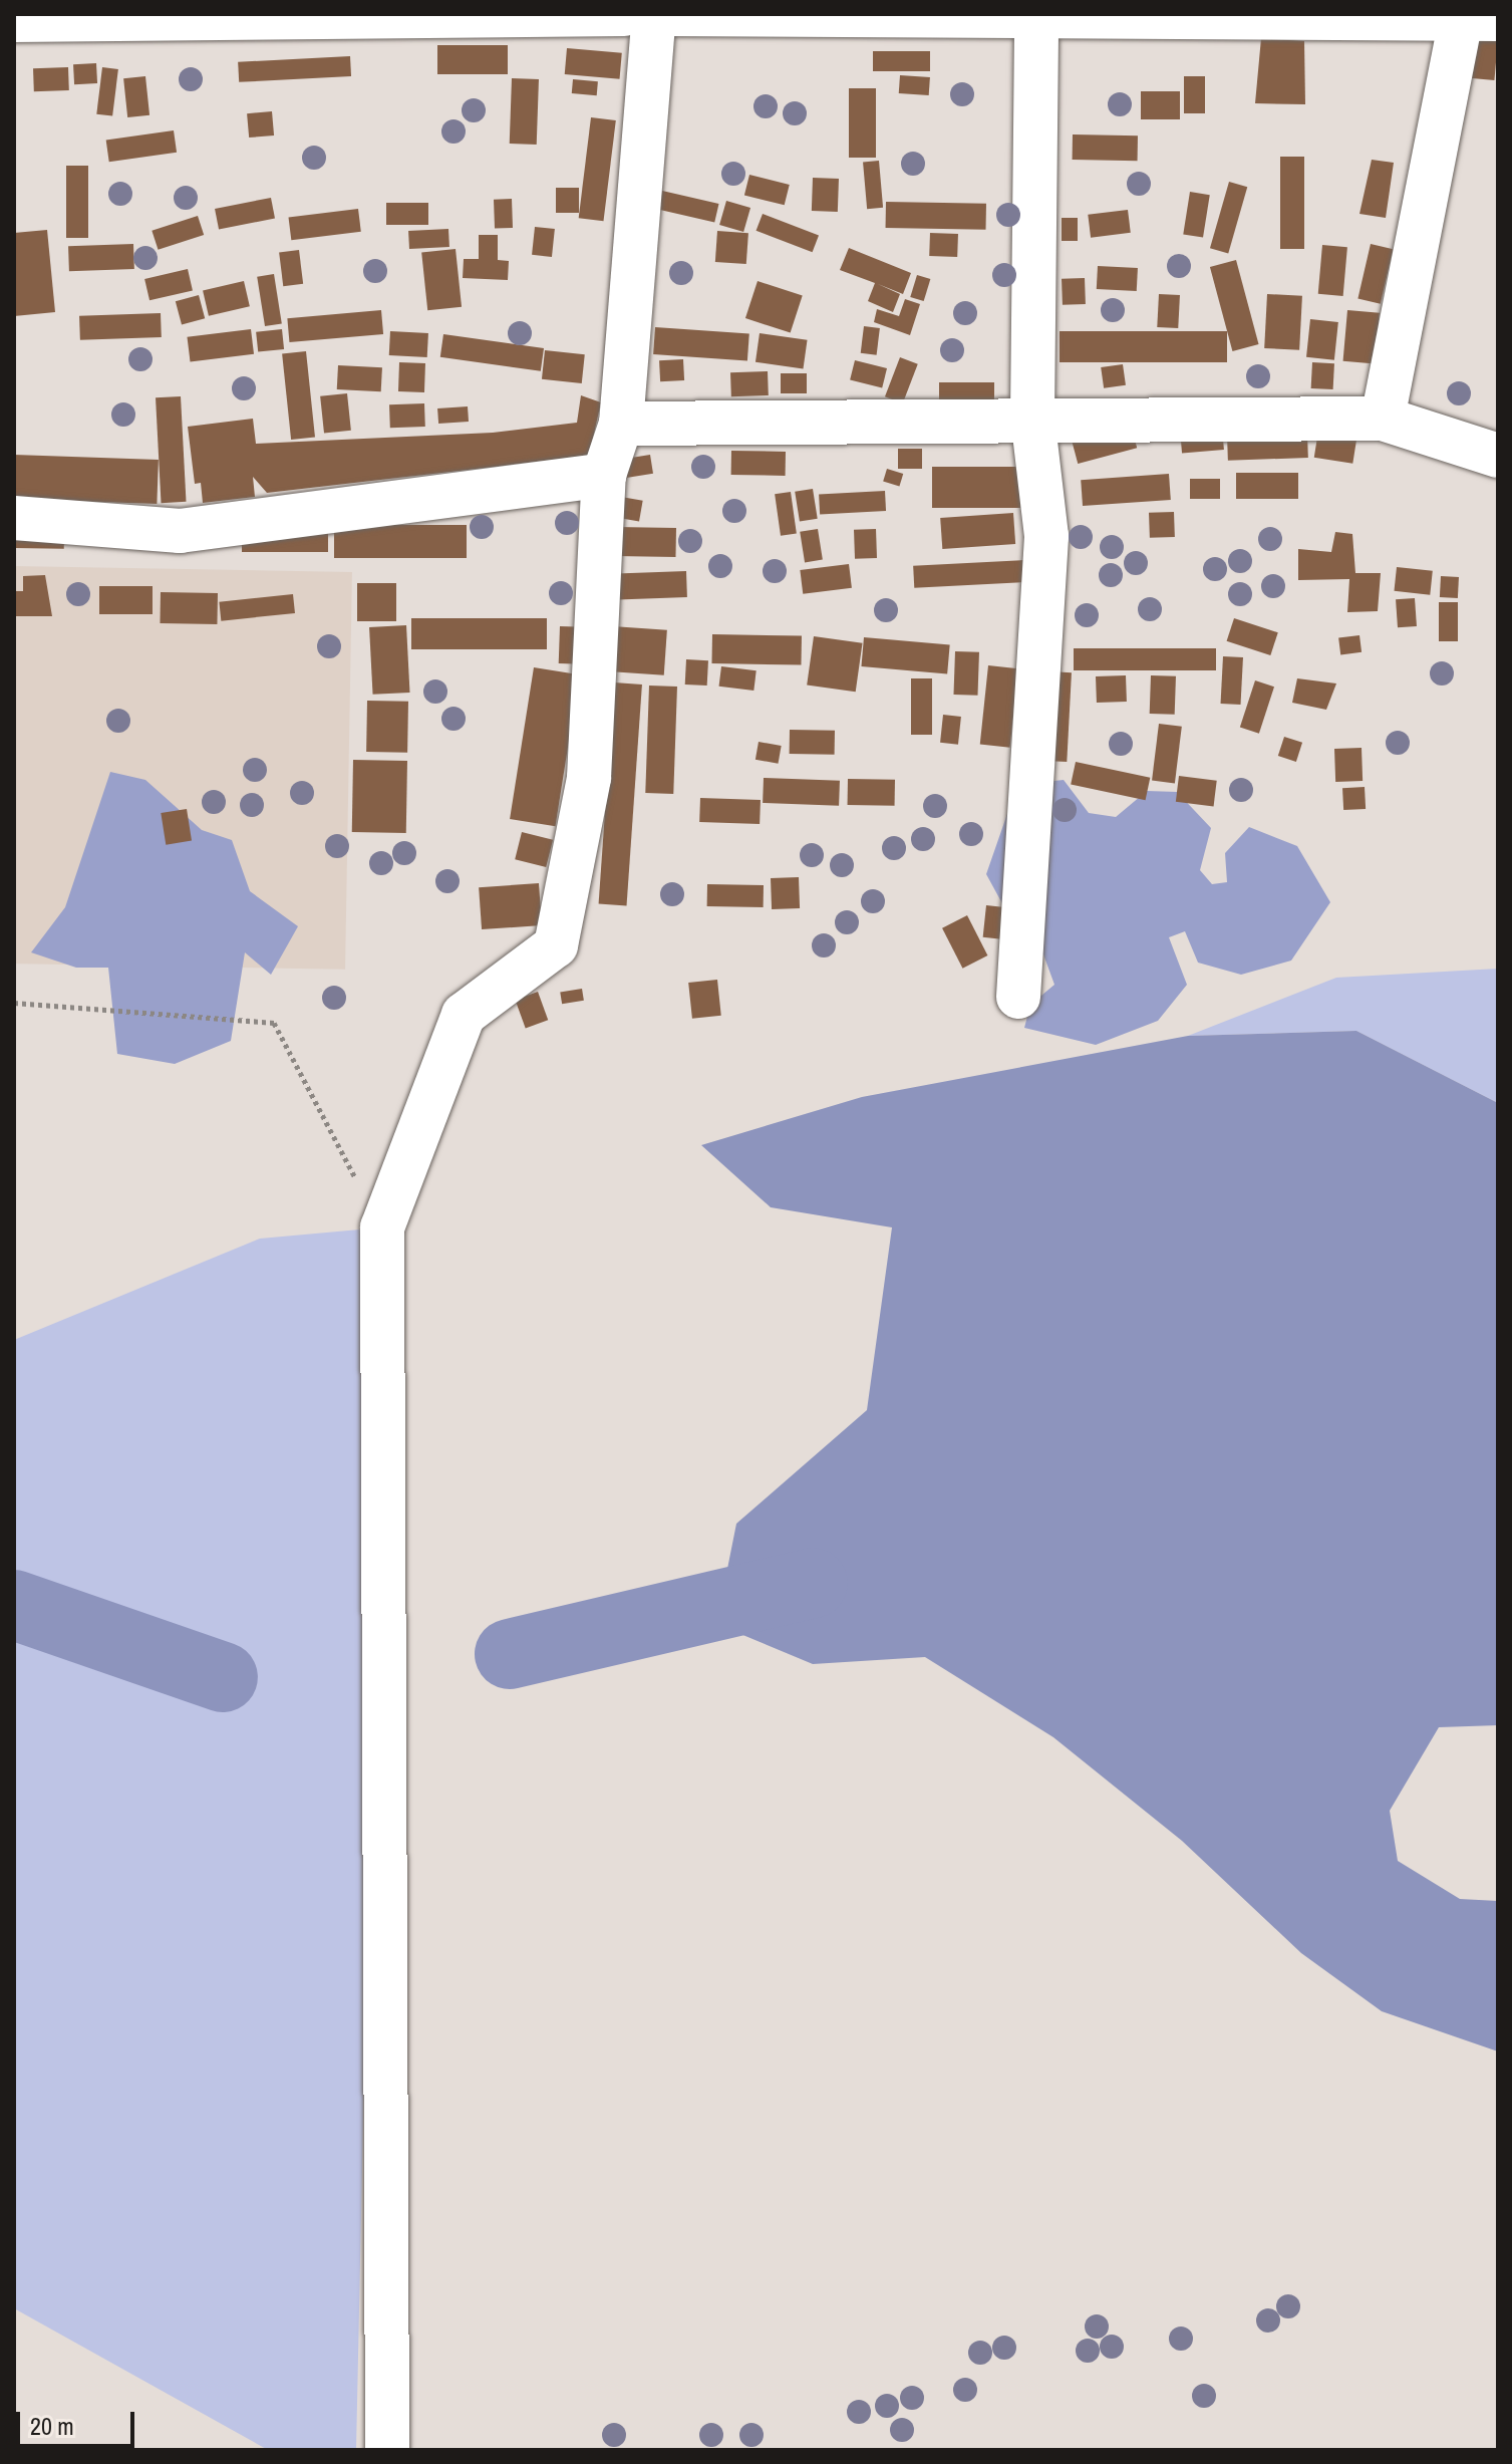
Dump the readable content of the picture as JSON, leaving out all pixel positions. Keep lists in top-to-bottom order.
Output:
{
  "scale_bar": "20 m"
}
